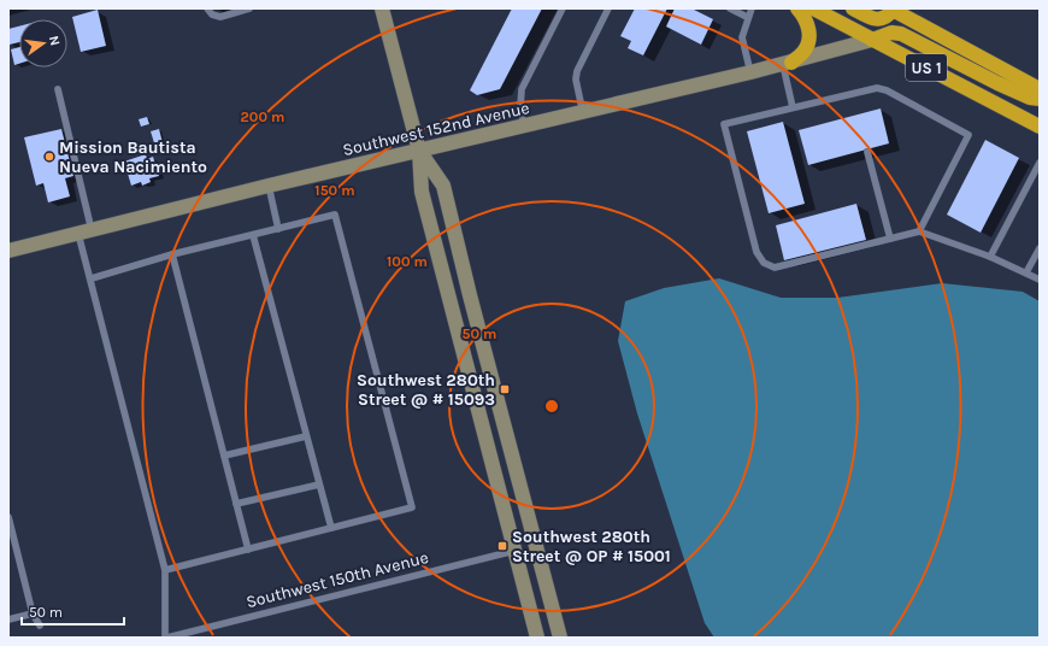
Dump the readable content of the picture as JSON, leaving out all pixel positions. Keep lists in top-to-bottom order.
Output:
{
  "streets": {
    "highway": ["US 1"],
    "street": ["Southwest 152nd Avenue"],
    "lane": ["Southwest 150th Avenue"]
  },
  "crossings": [
    ["US 1", "Southwest 152nd Avenue"]
  ],
  "places": {
    "other": ["Mission Bautista Nueva Nacimiento"],
    "transit": ["Southwest 280th Street @ # 15093", "Southwest 280th Street @ OP # 15001"]
  },
  "scale_bar": "50 m",
  "north": "right",
  "rings": [
    "200 m",
    "150 m",
    "100 m",
    "50 m"
  ]
}
